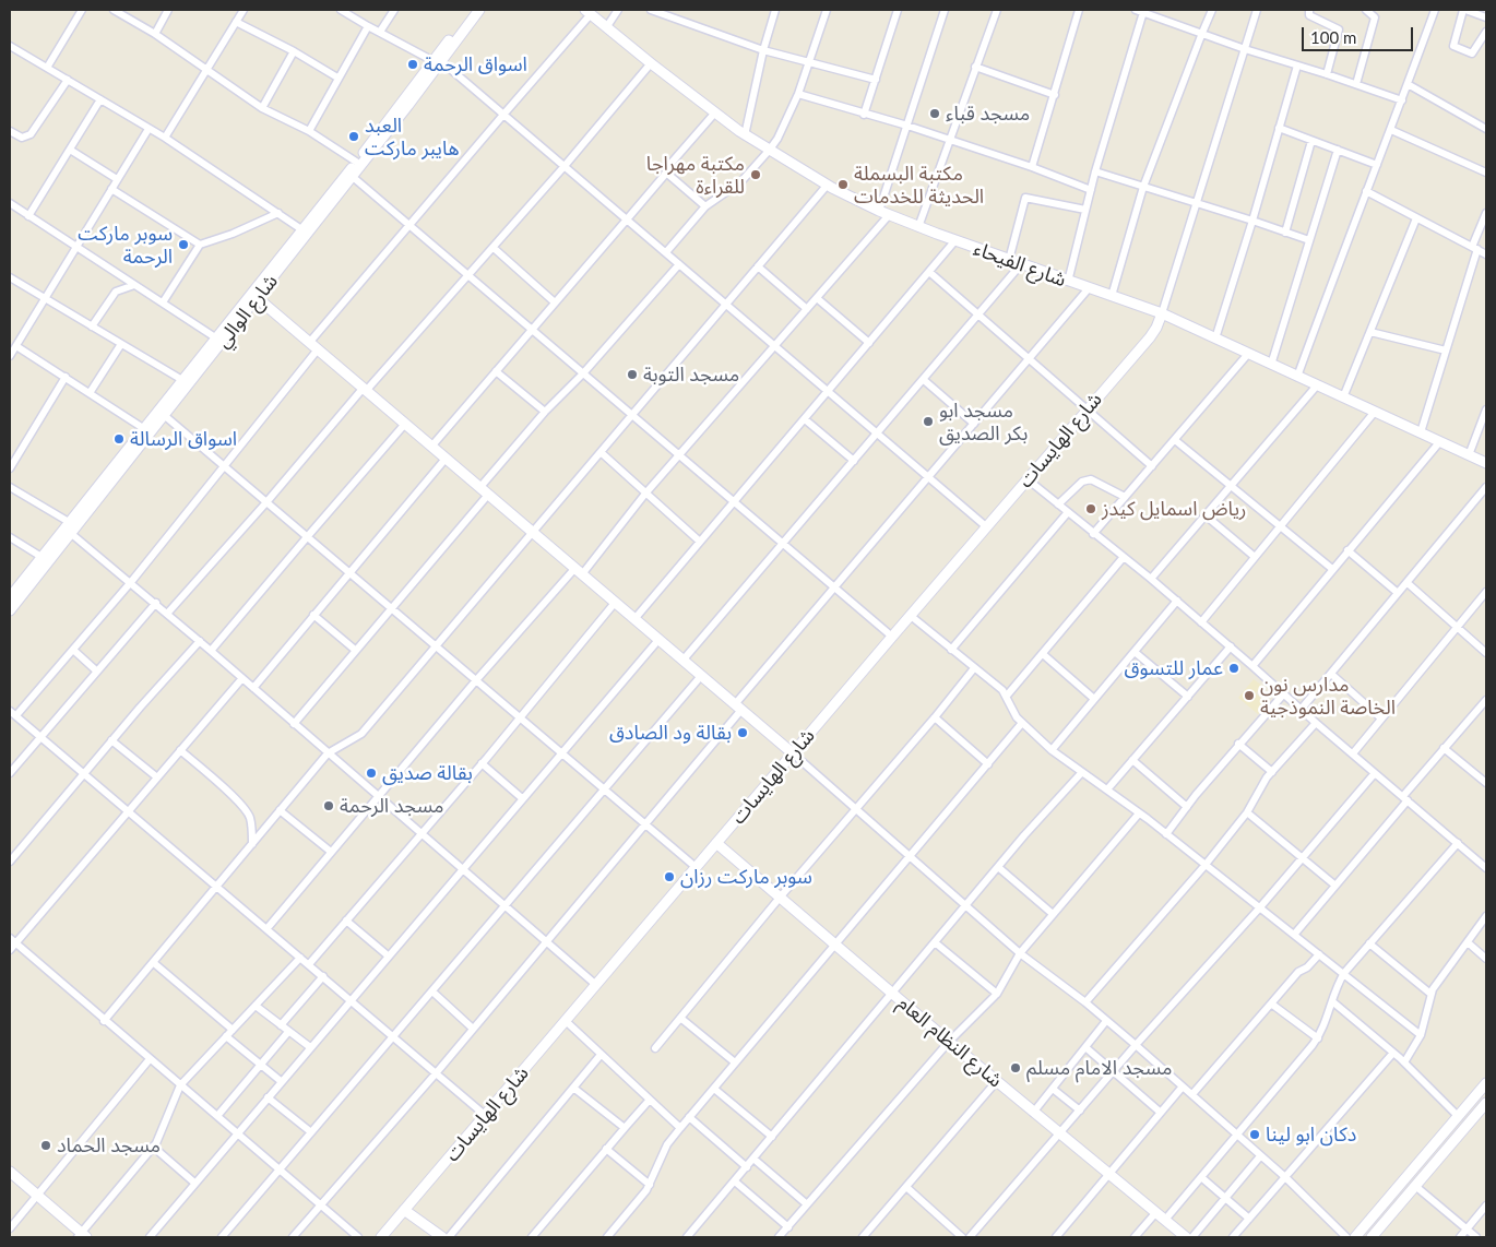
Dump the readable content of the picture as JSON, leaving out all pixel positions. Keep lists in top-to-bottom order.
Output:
{
  "streets": {
    "street": [
      "شارع الفيحاء",
      "شارع الوالي",
      "شارع الهايسات",
      "شارع النظام العام"
    ]
  },
  "crossings": [
    ["شارع الفيحاء", "شارع الهايسات"],
    ["شارع الهايسات", "شارع النظام العام"]
  ],
  "places": [
    "اسواق الرحمة",
    "مسجد قباء",
    "العبد هايبر ماركت",
    "مكتبة مهراجا للقراءة",
    "مكتبة البسملة الحديثة للخدمات",
    "سوبر ماركت الرحمة",
    "مسجد التوبة",
    "مسجد ابو بكر الصديق",
    "اسواق الرسالة",
    "رياض اسمايل كيدز",
    "عمار للتسوق",
    "مدارس نون الخاصة النموذجية",
    "بقالة ود الصادق",
    "بقالة صديق",
    "مسجد الرحمة",
    "سوبر ماركت رزان",
    "مسجد الامام مسلم",
    "دكان ابو لينا",
    "مسجد الحماد"
  ],
  "scale_bar": "100 m"
}
